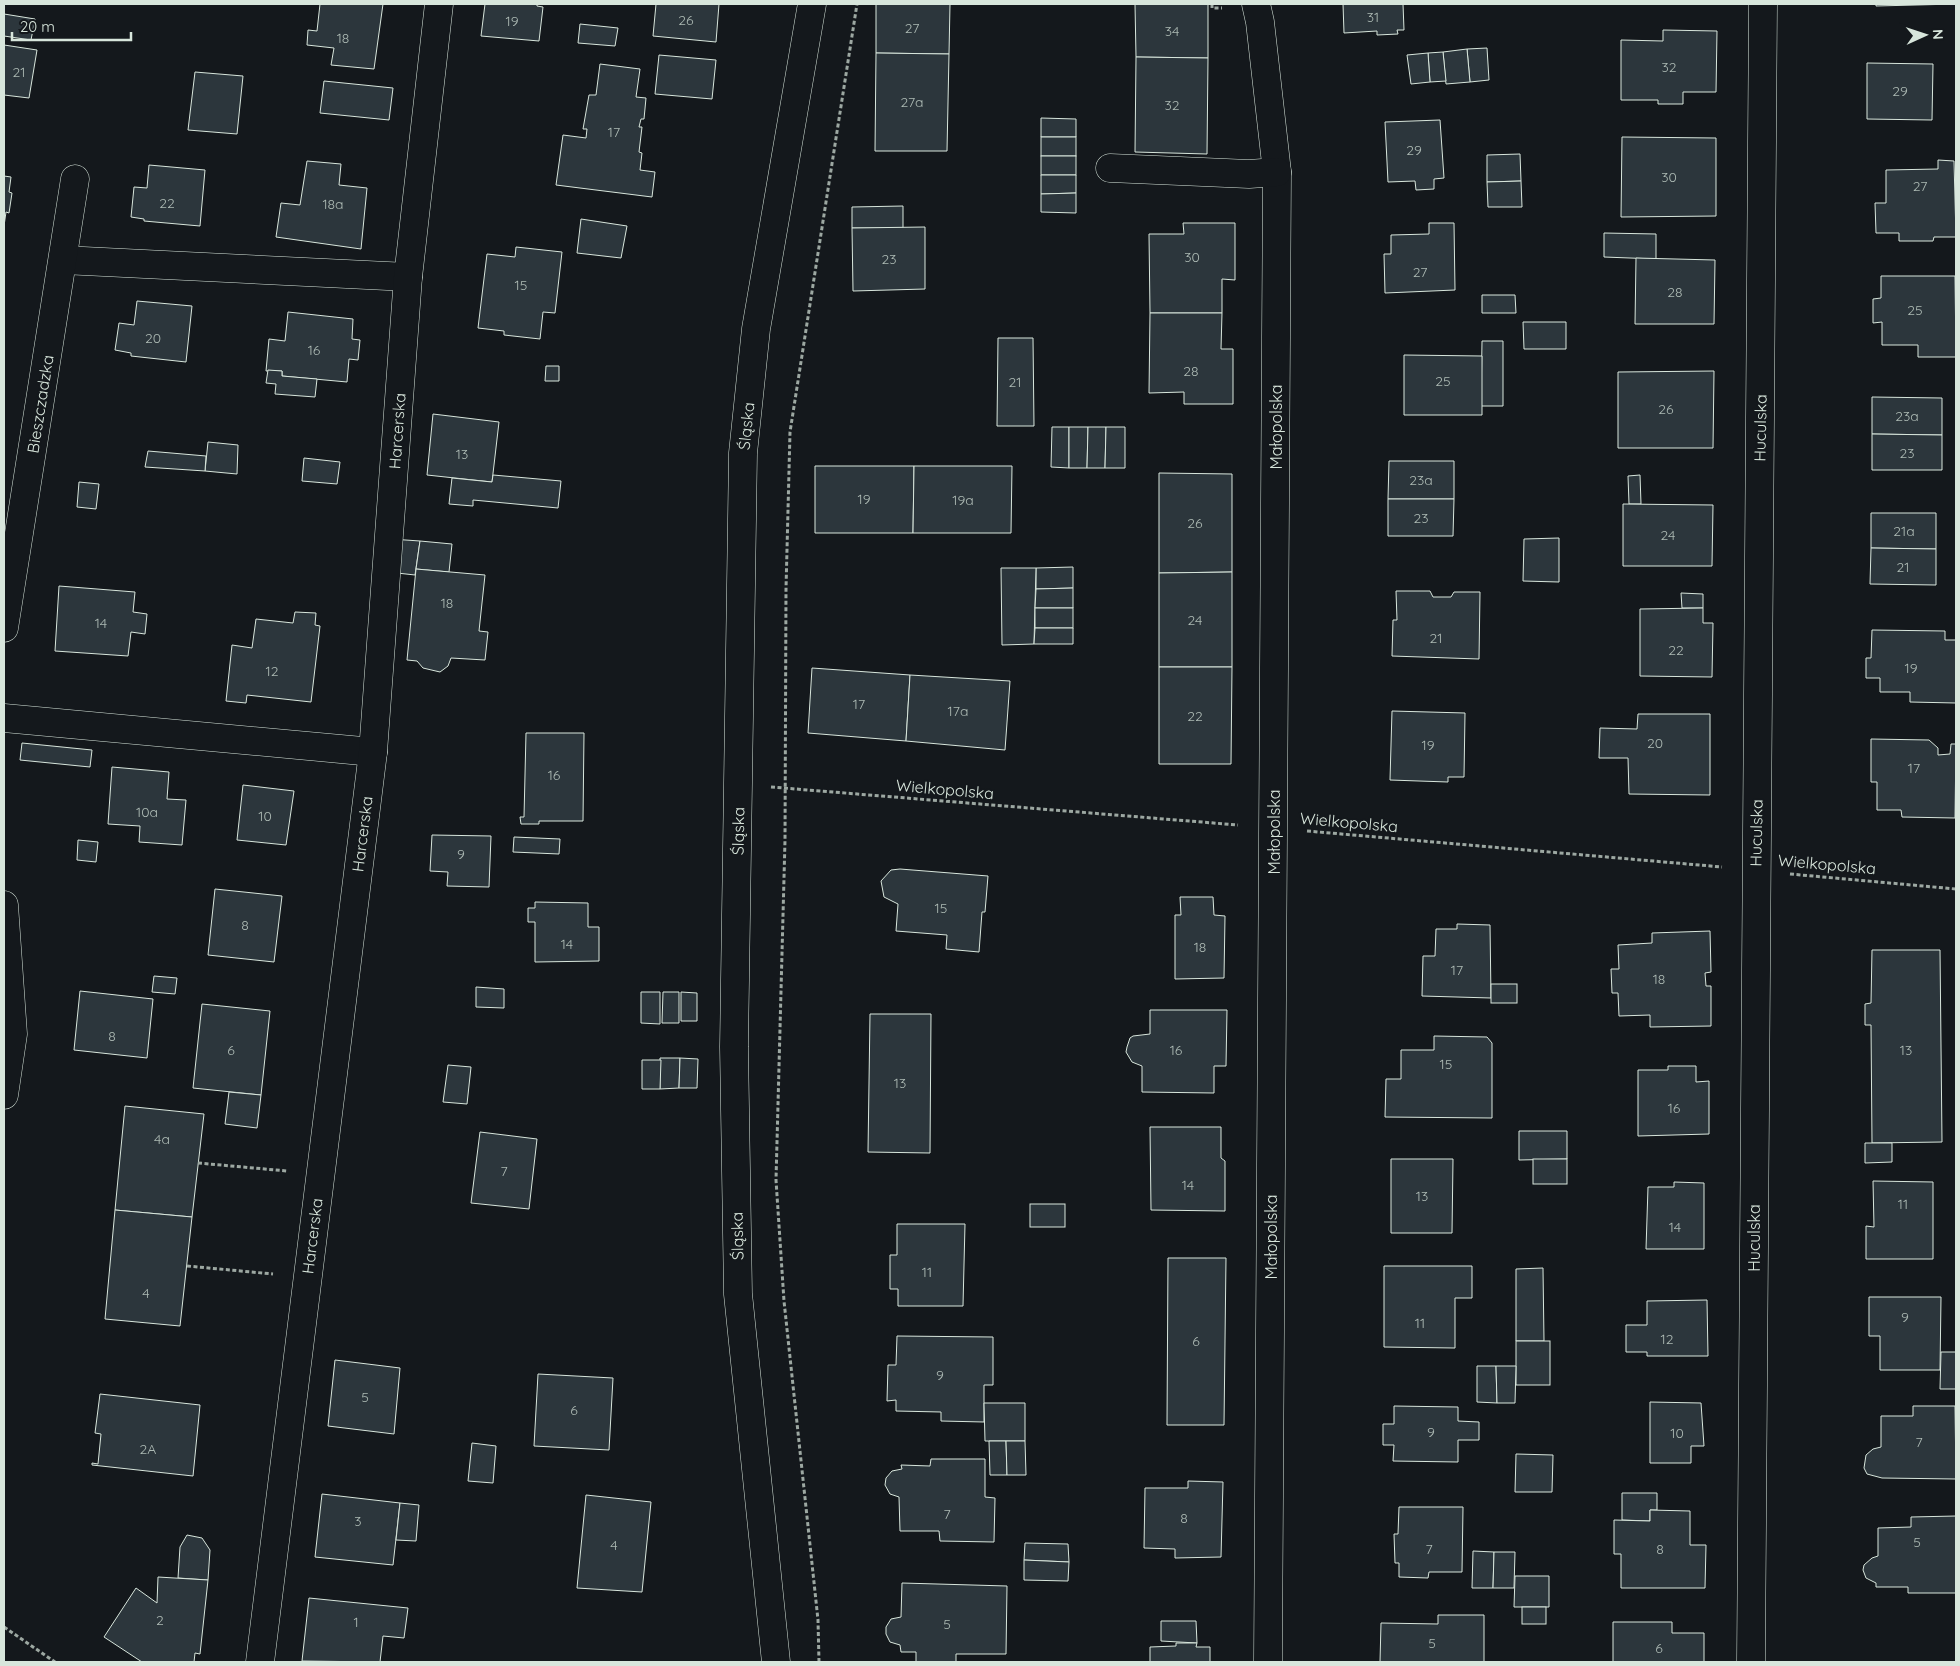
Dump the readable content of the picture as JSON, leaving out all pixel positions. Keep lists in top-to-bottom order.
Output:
{
  "streets": {
    "street": [
      "Bieszczadzka",
      "Śląska",
      "Małopolska",
      "Huculska",
      "Harcerska"
    ],
    "path": ["Wielkopolska"]
  },
  "crossings": [
    ["Śląska", "Wielkopolska"],
    ["Małopolska", "Wielkopolska"],
    ["Huculska", "Wielkopolska"]
  ],
  "house_numbers": [
    "31",
    "26",
    "19",
    "27",
    "34",
    "18",
    "32",
    "21",
    "29",
    "27a",
    "32",
    "17",
    "29",
    "30",
    "27",
    "22",
    "18a",
    "30",
    "23",
    "27",
    "15",
    "28",
    "25",
    "20",
    "16",
    "28",
    "25",
    "21",
    "26",
    "23a",
    "23",
    "13",
    "23a",
    "19",
    "19a",
    "23",
    "26",
    "21a",
    "24",
    "21",
    "18",
    "24",
    "14",
    "21",
    "22",
    "19",
    "12",
    "17",
    "17a",
    "22",
    "20",
    "19",
    "17",
    "16",
    "10a",
    "10",
    "9",
    "15",
    "8",
    "14",
    "18",
    "17",
    "18",
    "8",
    "6",
    "16",
    "13",
    "15",
    "13",
    "16",
    "4a",
    "7",
    "14",
    "13",
    "11",
    "14",
    "11",
    "4",
    "9",
    "11",
    "12",
    "6",
    "9",
    "5",
    "6",
    "9",
    "10",
    "7",
    "2A",
    "7",
    "8",
    "3",
    "5",
    "4",
    "7",
    "8",
    "2",
    "1",
    "5",
    "5",
    "6"
  ],
  "scale_bar": "20 m",
  "north": "right"
}
